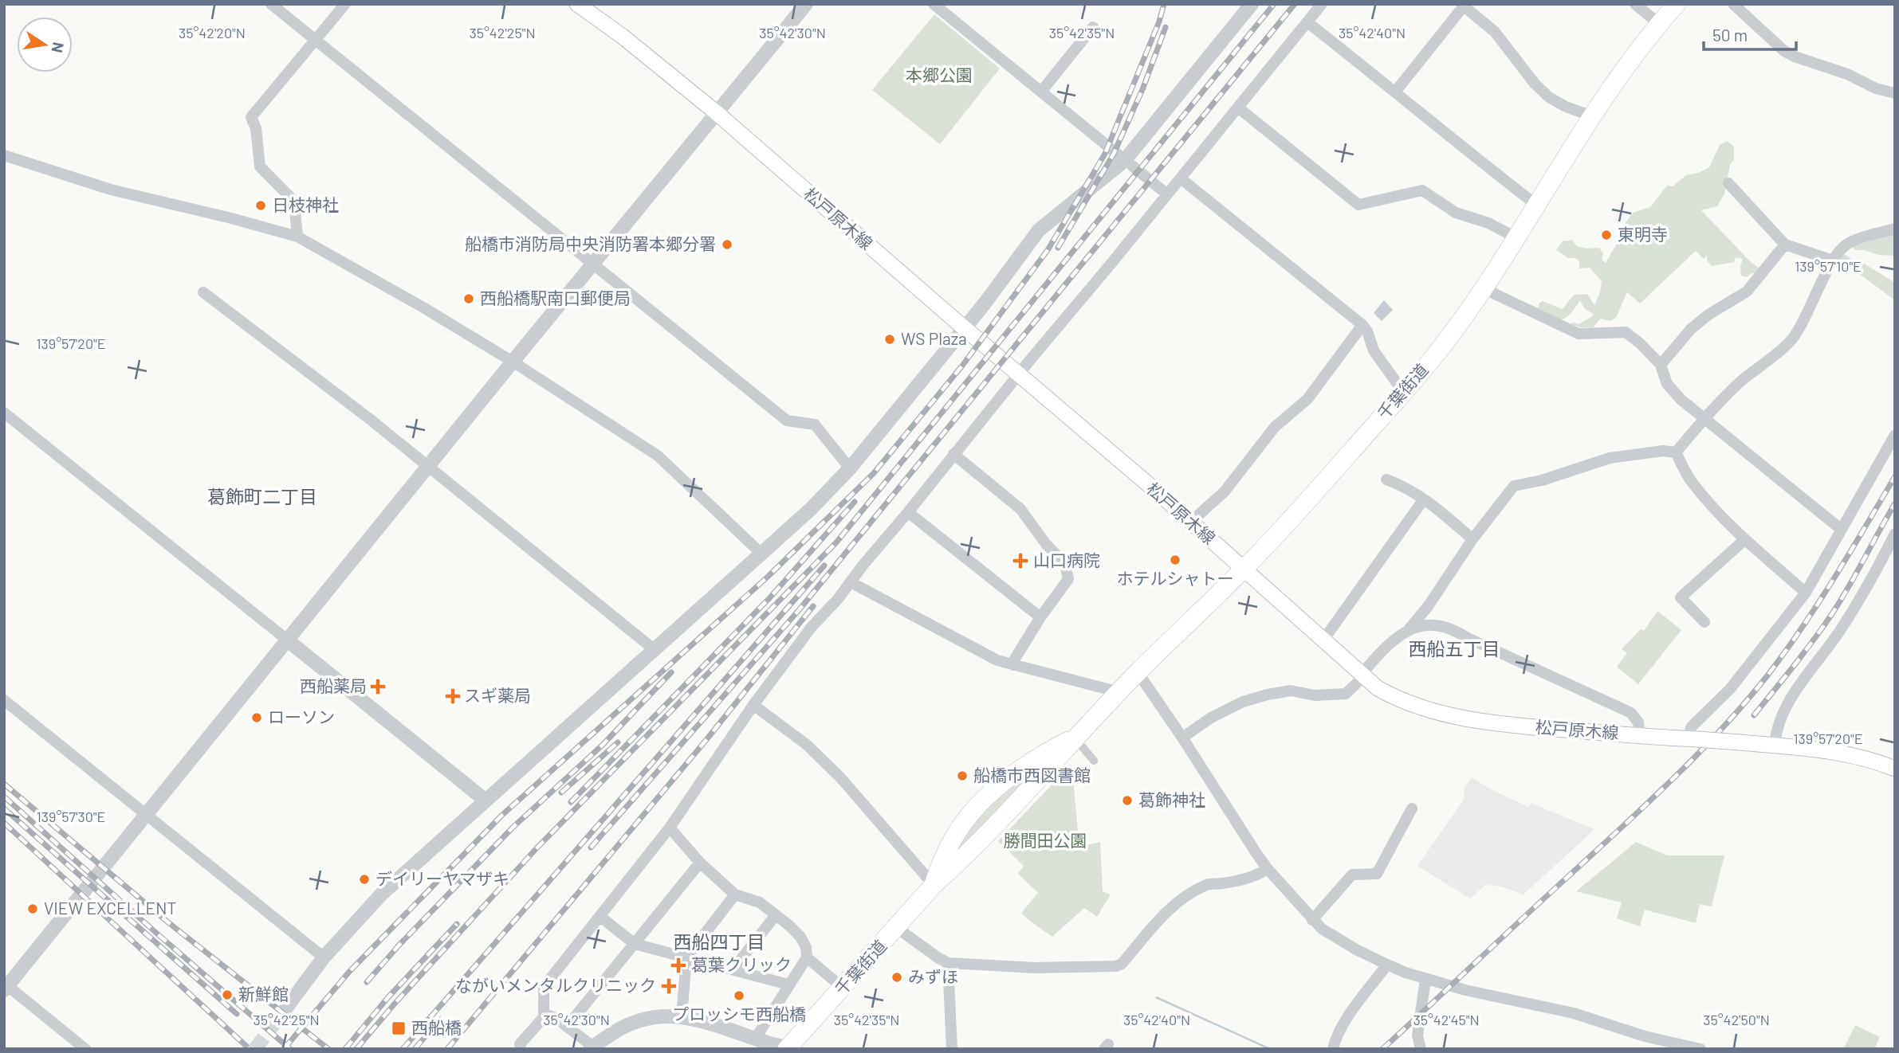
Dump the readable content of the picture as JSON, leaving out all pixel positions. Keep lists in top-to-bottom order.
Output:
{
  "streets": {
    "highway": ["千葉街道"],
    "main road": ["松戸原木線"]
  },
  "crossings": [
    ["松戸原木線", "千葉街道"]
  ],
  "districts": ["葛飾町二丁目", "西船五丁目", "西船四丁目"],
  "parks": ["本郷公園", "勝間田公園"],
  "places": {
    "other": [
      "日枝神社",
      "東明寺",
      "船橋市消防局中央消防署本郷分署",
      "西船橋駅南口郵便局",
      "WS Plaza",
      "ホテルシャトー",
      "ローソン",
      "船橋市西図書館",
      "葛飾神社",
      "デイリーヤマザキ",
      "VIEW EXCELLENT",
      "みずほ",
      "新鮮館",
      "プロッシモ西船橋"
    ],
    "health": [
      "山口病院",
      "西船薬局",
      "スギ薬局",
      "葛葉クリック",
      "ながいメンタルクリニック"
    ],
    "transit": ["西船橋"]
  },
  "scale_bar": "50 m",
  "north": "right",
  "coordinates": [
    "35°42'20\"N",
    "35°42'25\"N",
    "35°42'30\"N",
    "35°42'35\"N",
    "35°42'40\"N",
    "139°57'10\"E",
    "139°57'20\"E",
    "139°57'30\"E",
    "35°42'45\"N",
    "35°42'50\"N"
  ]
}
